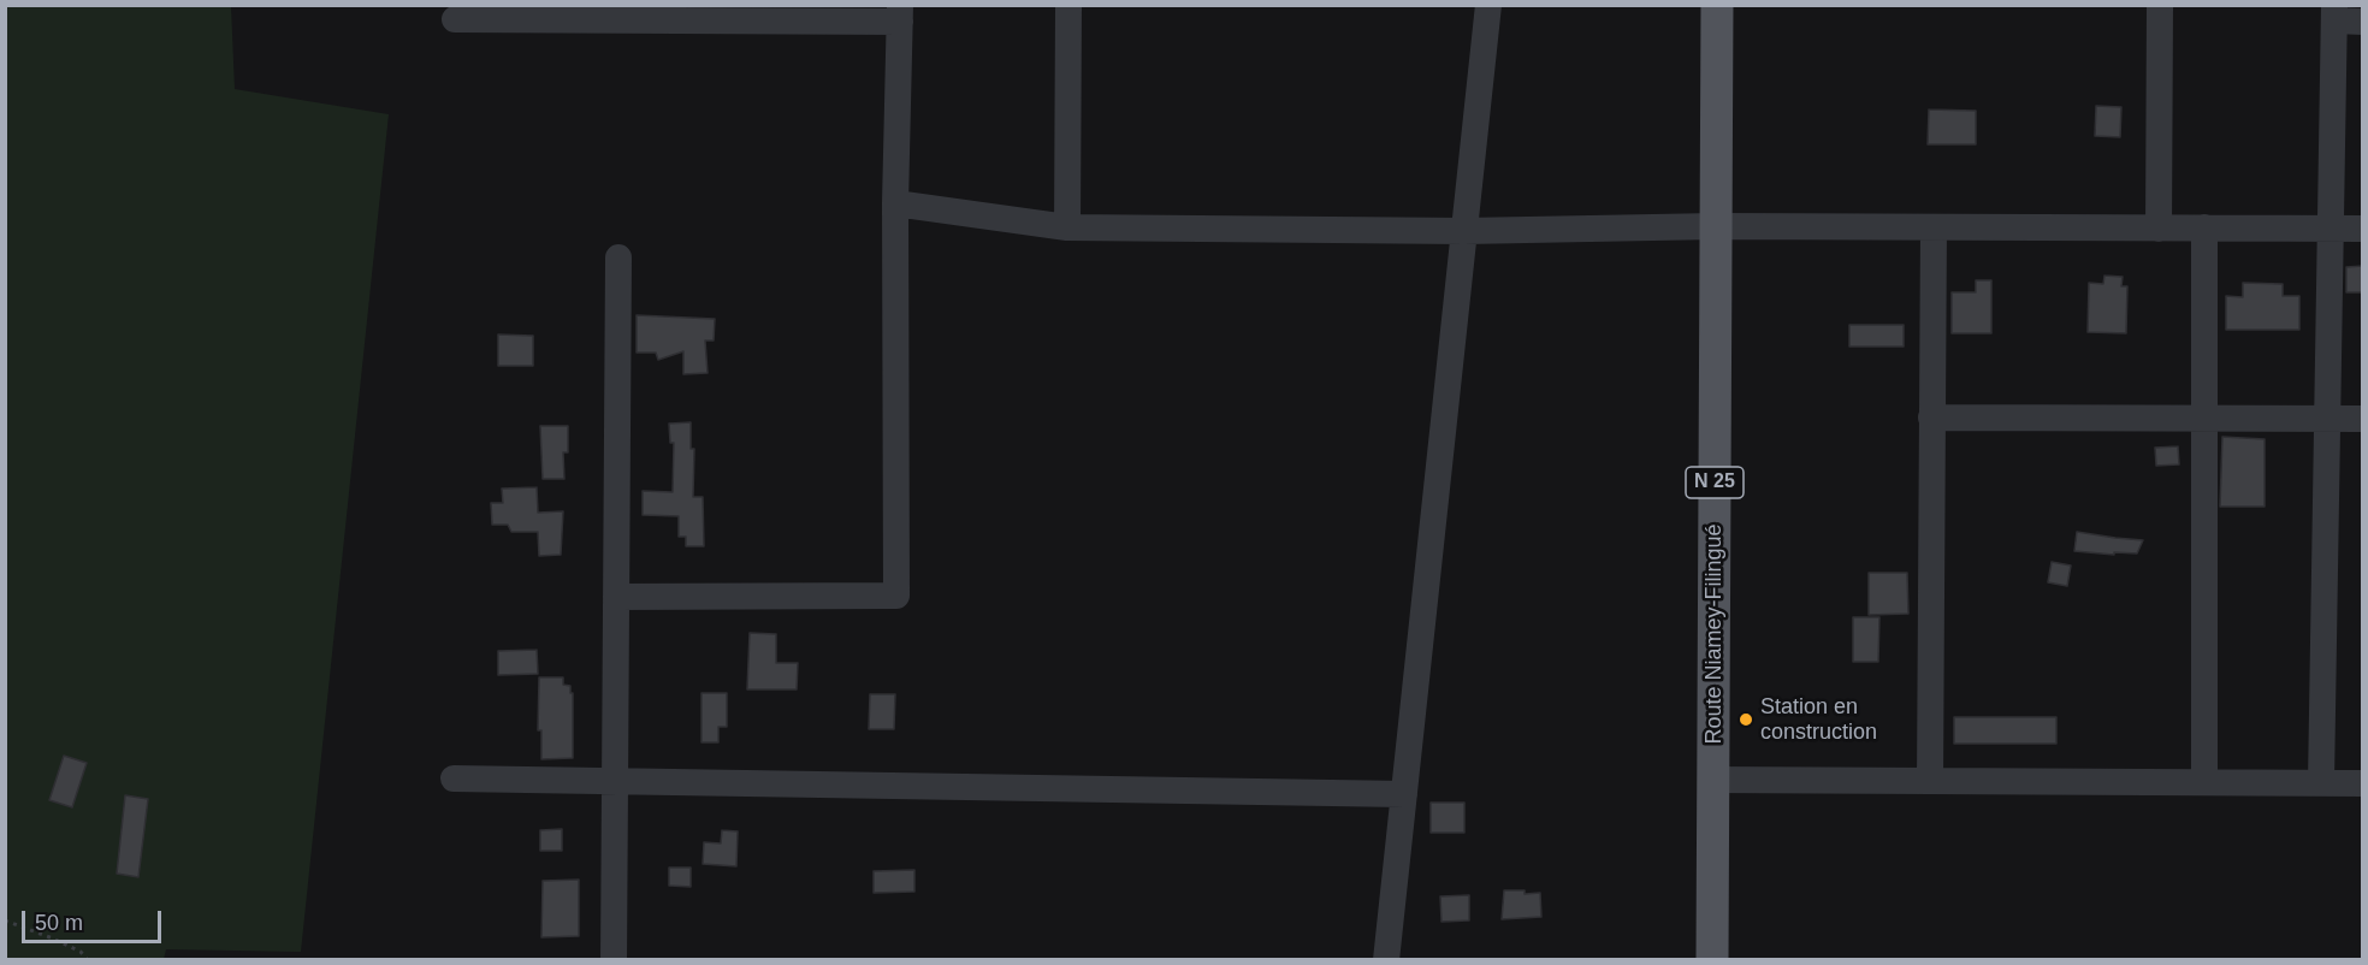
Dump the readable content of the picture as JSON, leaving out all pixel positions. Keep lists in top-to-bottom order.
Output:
{
  "streets": {
    "main road": ["N 25", "Route Niamey-Filingué"]
  },
  "places": ["Station en construction"],
  "scale_bar": "50 m"
}
